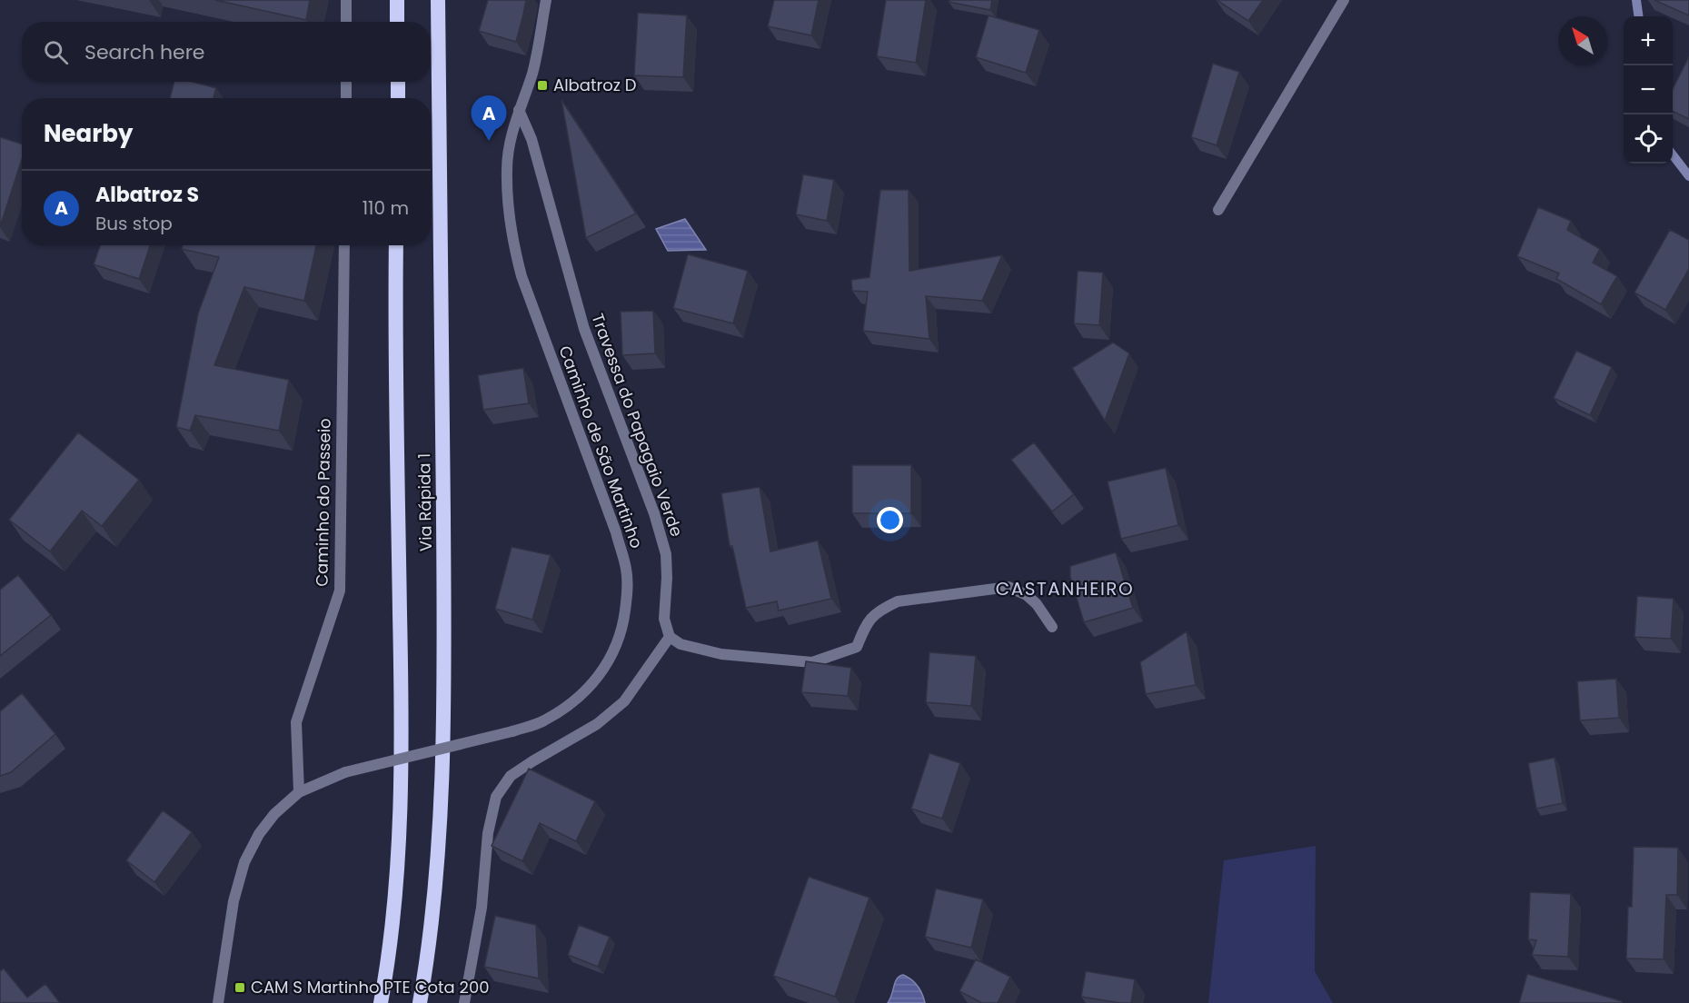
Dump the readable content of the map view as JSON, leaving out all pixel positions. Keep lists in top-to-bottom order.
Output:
{
  "streets": {
    "highway": ["Via Rápida 1"],
    "street": ["Travessa do Papagaio Verde", "Caminho de São Martinho", "Caminho do Passeio"]
  },
  "crossings": [
    ["Travessa do Papagaio Verde", "Caminho de São Martinho"],
    ["Caminho de São Martinho", "Caminho do Passeio"]
  ],
  "districts": ["CASTANHEIRO"],
  "places": {
    "transit": ["Albatroz D", "CAM S Martinho PTE Cota 200"]
  },
  "north": "top left",
  "page": {
    "map_buttons": ["+", "−"],
    "search": "Search here",
    "pins": "A",
    "heading": "Nearby",
    "list": [
      {
        "mark": "A",
        "name": "Albatroz S",
        "note": "Bus stop",
        "value": "110 m"
      }
    ]
  }
}
